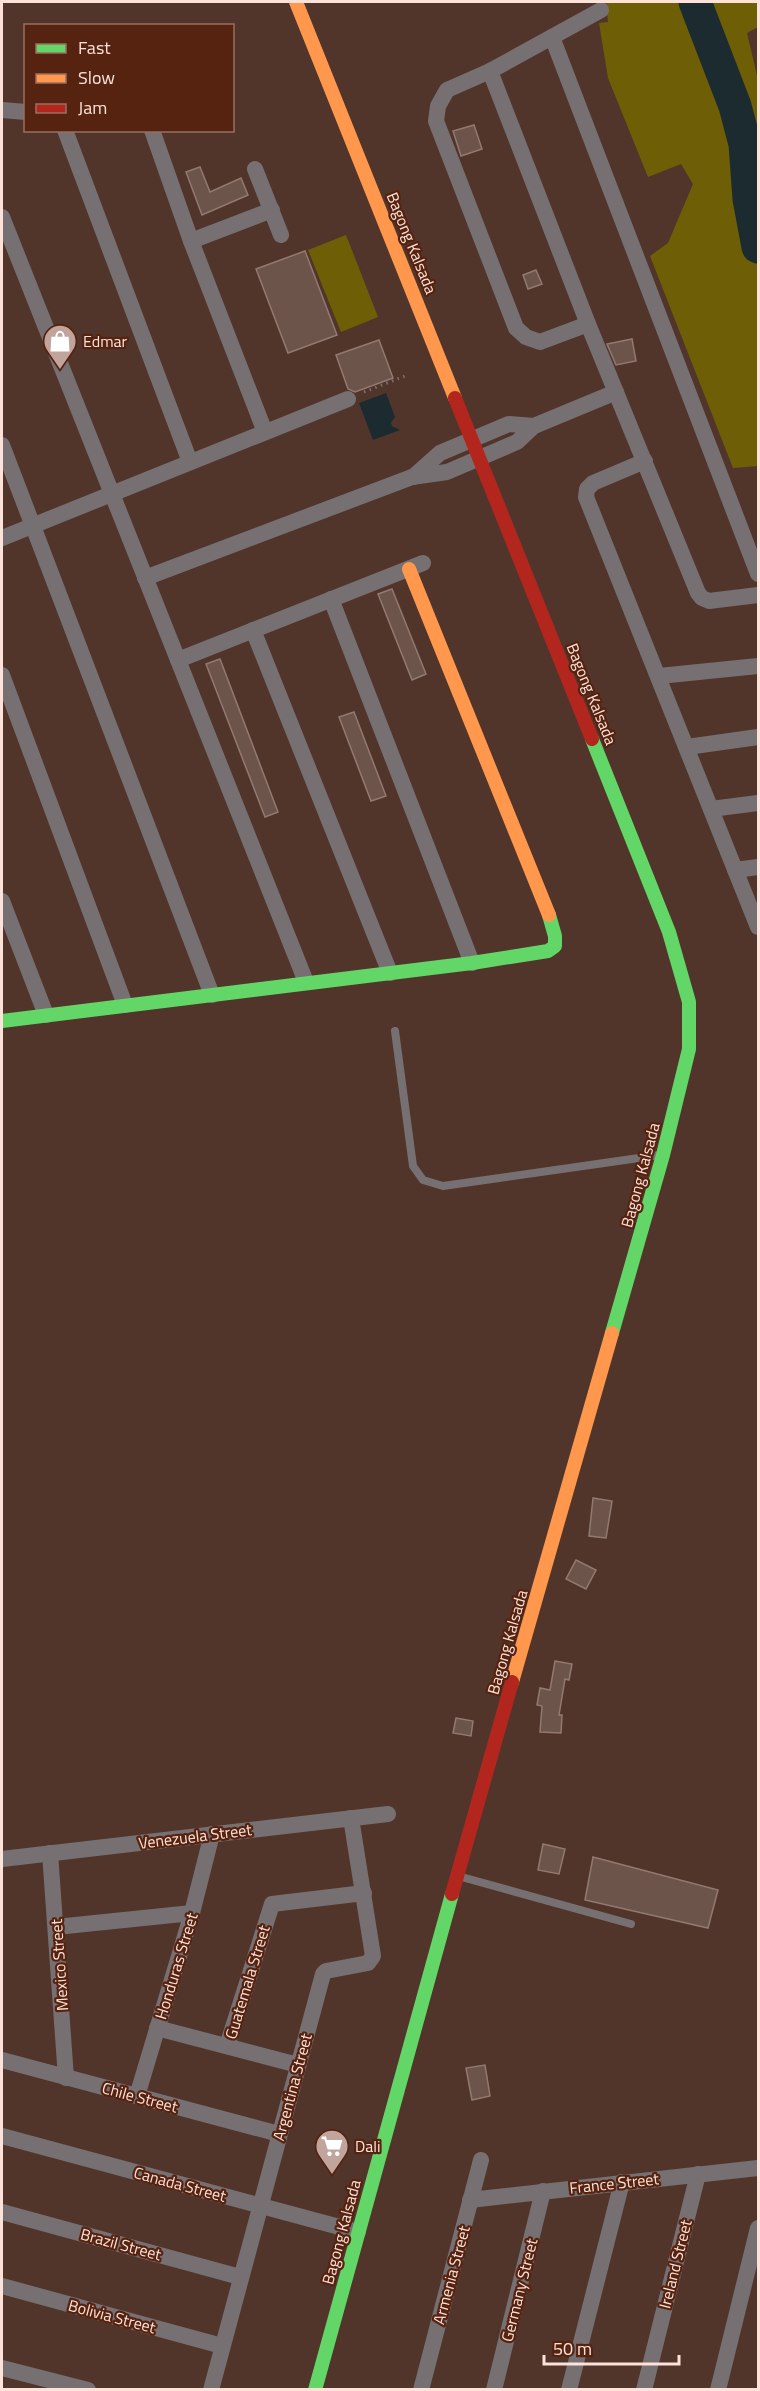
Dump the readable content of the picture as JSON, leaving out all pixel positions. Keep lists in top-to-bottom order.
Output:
{
  "streets": {
    "street": [
      "Bagong Kalsada",
      "Venezuela Street",
      "Mexico Street",
      "Honduras Street",
      "Guatemala Street",
      "Argentina Street",
      "Chile Street",
      "France Street",
      "Canada Street",
      "Brazil Street",
      "Ireland Street",
      "Armenia Street",
      "Germany Street",
      "Bolivia Street"
    ]
  },
  "crossings": [
    ["Bagong Kalsada", "Canada Street"],
    ["Venezuela Street", "Mexico Street"],
    ["Venezuela Street", "Honduras Street"],
    ["Venezuela Street", "Argentina Street"],
    ["Mexico Street", "Chile Street"],
    ["Honduras Street", "Chile Street"],
    ["Guatemala Street", "Argentina Street"],
    ["Argentina Street", "Chile Street"],
    ["Argentina Street", "Canada Street"],
    ["Argentina Street", "Brazil Street"],
    ["Argentina Street", "Bolivia Street"],
    ["France Street", "Ireland Street"],
    ["France Street", "Armenia Street"],
    ["France Street", "Germany Street"]
  ],
  "places": {
    "shop": ["Edmar"],
    "supermarket": ["Dali"]
  },
  "legend": ["Fast", "Slow", "Jam"],
  "scale_bar": "50 m"
}
